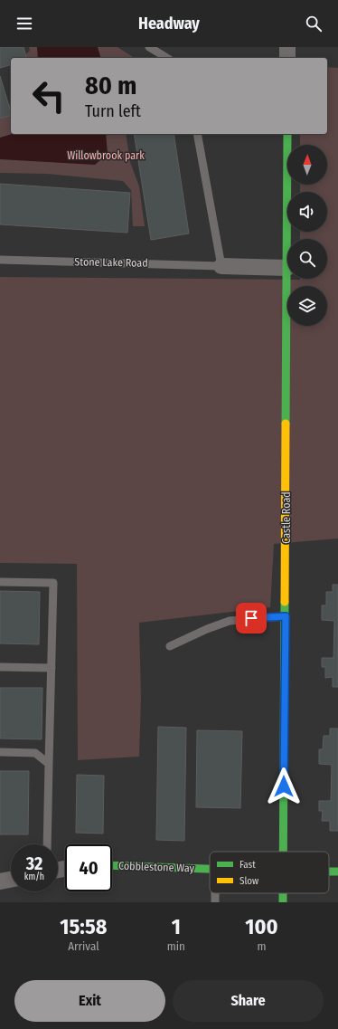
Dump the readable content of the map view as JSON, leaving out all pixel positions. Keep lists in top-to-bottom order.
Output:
{
  "streets": {
    "street": ["Stone Lake Road", "Castle Road", "Cobblestone Way"]
  },
  "crossings": [
    ["Stone Lake Road", "Castle Road"]
  ],
  "parks": ["Willowbrook park"],
  "legend": ["Fast", "Slow"],
  "north": "top",
  "page": {
    "header": "Headway",
    "turn": ["80 m", "Turn left"],
    "speed": "32 km/h",
    "limit": "40",
    "eta": [
      "15:58",
      "Arrival",
      "1",
      "min",
      "100",
      "m"
    ],
    "buttons": ["Exit", "Share"]
  }
}
